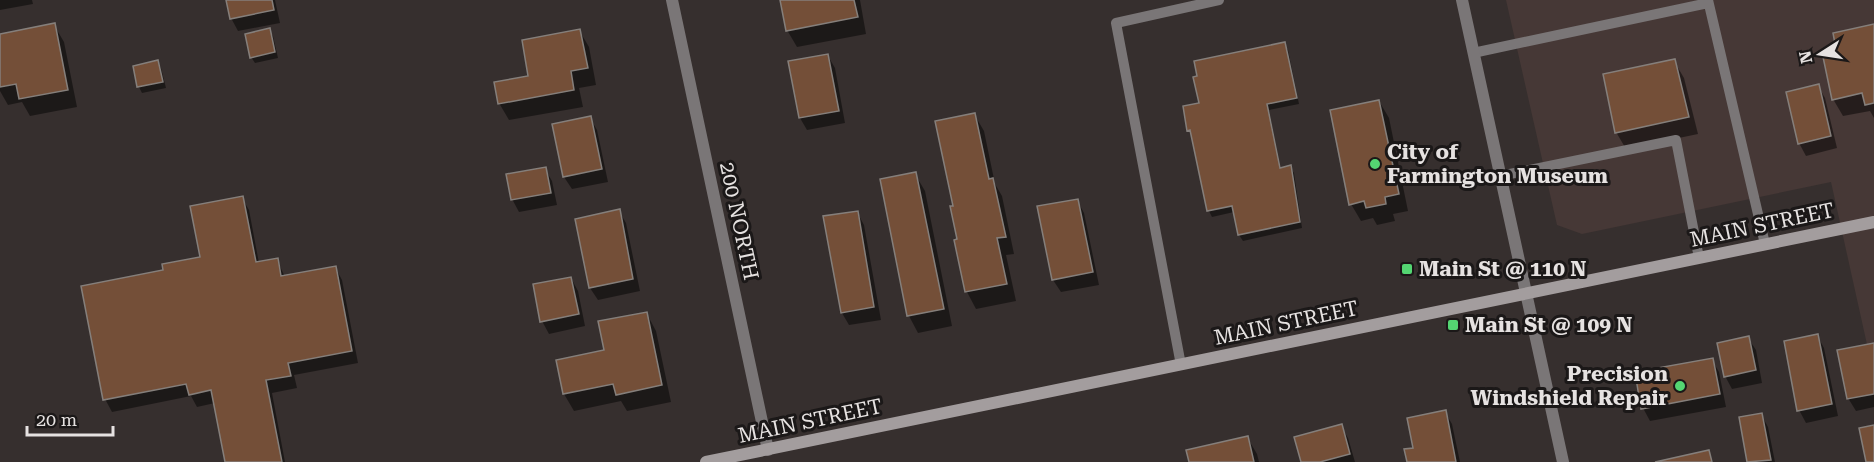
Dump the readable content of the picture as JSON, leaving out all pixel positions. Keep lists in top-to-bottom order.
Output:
{
  "streets": {
    "main road": ["MAIN STREET"],
    "street": ["200 NORTH"]
  },
  "crossings": [
    ["200 NORTH", "MAIN STREET"]
  ],
  "places": {
    "other": ["City of Farmington Museum", "Precision Windshield Repair"],
    "transit": ["Main St @ 110 N", "Main St @ 109 N"]
  },
  "scale_bar": "20 m",
  "north": "left"
}
